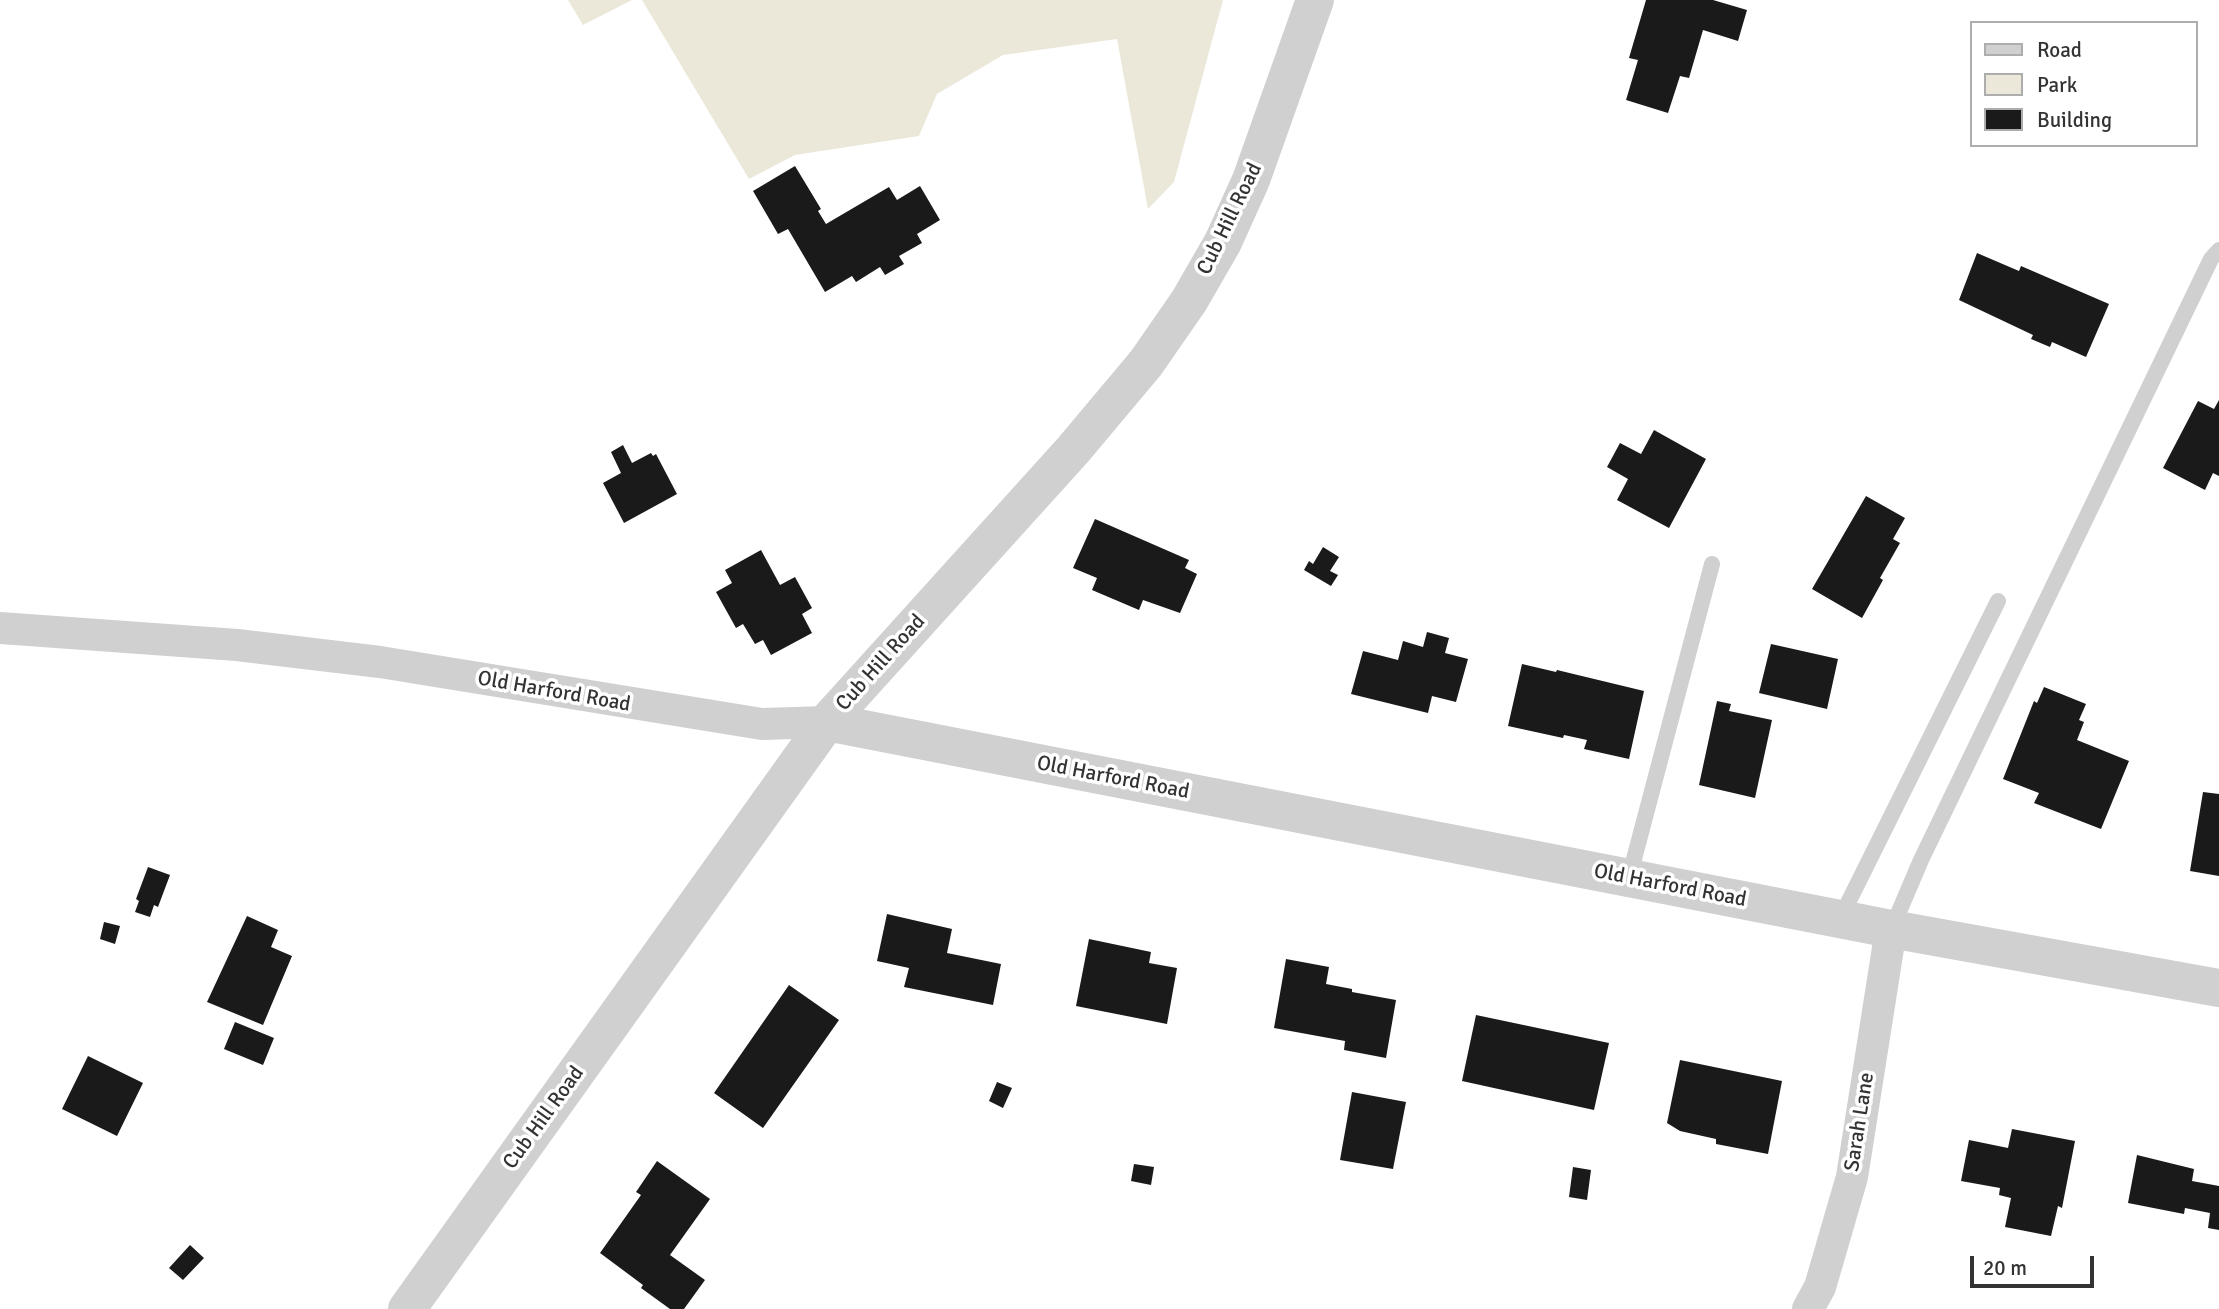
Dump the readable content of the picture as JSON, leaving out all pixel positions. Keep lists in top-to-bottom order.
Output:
{
  "streets": {
    "street": ["Cub Hill Road", "Old Harford Road", "Sarah Lane"]
  },
  "crossings": [
    ["Cub Hill Road", "Old Harford Road"],
    ["Old Harford Road", "Sarah Lane"]
  ],
  "legend": ["Road", "Park", "Building"],
  "scale_bar": "20 m"
}
